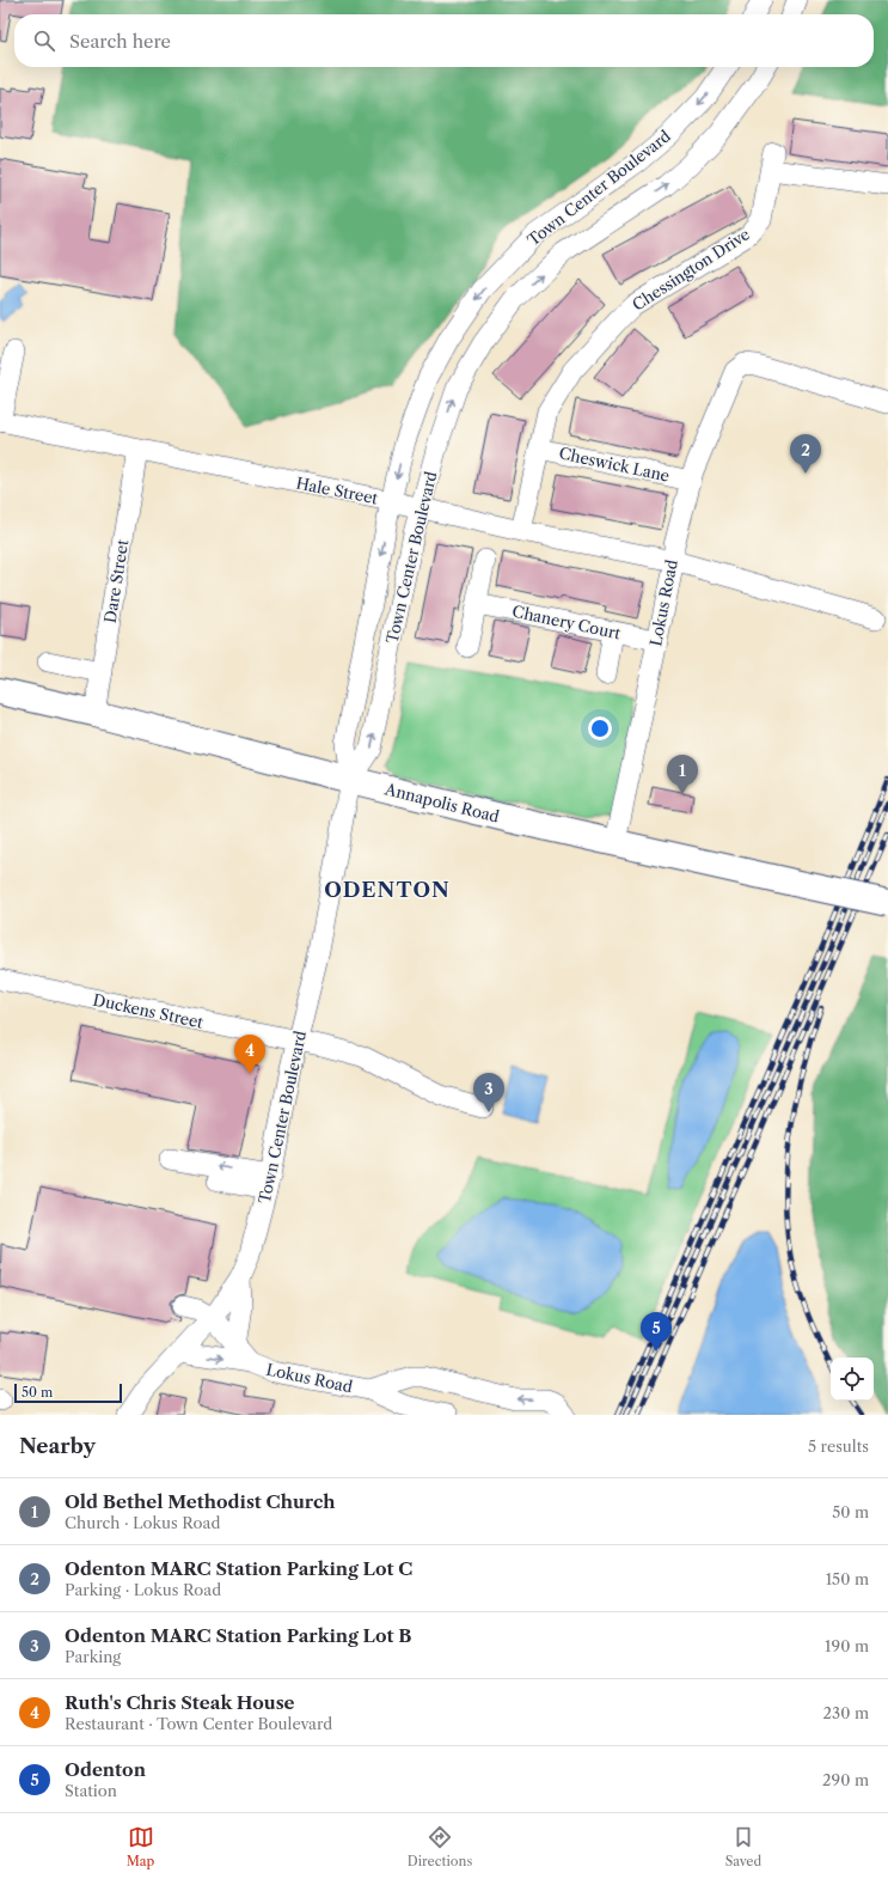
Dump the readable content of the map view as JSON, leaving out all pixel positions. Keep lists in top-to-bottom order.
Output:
{
  "streets": {
    "main road": ["Annapolis Road"],
    "street": [
      "Town Center Boulevard",
      "Chessington Drive",
      "Cheswick Lane",
      "Hale Street",
      "Dare Street",
      "Lokus Road",
      "Chanery Court",
      "Duckens Street"
    ]
  },
  "crossings": [
    ["Town Center Boulevard", "Hale Street"],
    ["Town Center Boulevard", "Lokus Road"],
    ["Town Center Boulevard", "Annapolis Road"],
    ["Town Center Boulevard", "Duckens Street"],
    ["Chessington Drive", "Cheswick Lane"],
    ["Chessington Drive", "Hale Street"],
    ["Cheswick Lane", "Lokus Road"],
    ["Hale Street", "Dare Street"],
    ["Hale Street", "Lokus Road"],
    ["Dare Street", "Annapolis Road"],
    ["Lokus Road", "Chanery Court"],
    ["Lokus Road", "Annapolis Road"]
  ],
  "districts": ["ODENTON"],
  "scale_bar": "50 m",
  "page": {
    "search": "Search here",
    "pins": [
      "2",
      "1",
      "4",
      "3",
      "5"
    ],
    "scale": "50 m",
    "heading": ["Nearby", "5 results"],
    "list": [
      {
        "mark": "1",
        "name": "Old Bethel Methodist Church",
        "note": "Church · Lokus Road",
        "value": "50 m"
      },
      {
        "mark": "2",
        "name": "Odenton MARC Station Parking Lot C",
        "note": "Parking · Lokus Road",
        "value": "150 m"
      },
      {
        "mark": "3",
        "name": "Odenton MARC Station Parking Lot B",
        "note": "Parking",
        "value": "190 m"
      },
      {
        "mark": "4",
        "name": "Ruth's Chris Steak House",
        "note": "Restaurant · Town Center Boulevard",
        "value": "230 m"
      },
      {
        "mark": "5",
        "name": "Odenton",
        "note": "Station",
        "value": "290 m"
      }
    ],
    "nav": ["Map", "Directions", "Saved"]
  }
}
